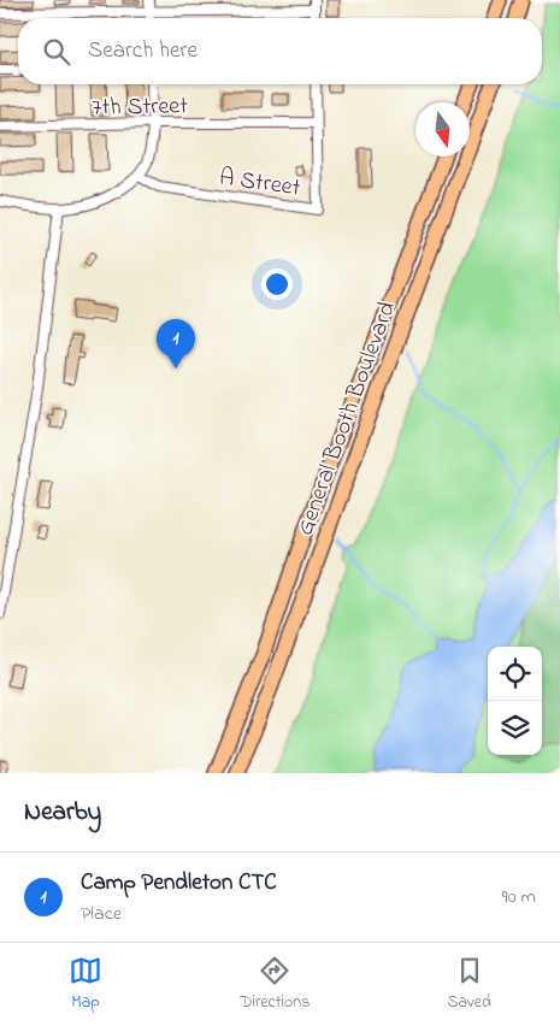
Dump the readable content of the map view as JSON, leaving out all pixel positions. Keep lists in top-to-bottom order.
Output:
{
  "streets": {
    "highway": ["General Booth Boulevard"],
    "street": ["7th Street", "A Street"]
  },
  "crossings": [
    ["7th Street", "A Street"]
  ],
  "north": "bottom",
  "page": {
    "search": "Search here",
    "pins": "1",
    "heading": "Nearby",
    "list": [
      {
        "mark": "1",
        "name": "Camp Pendleton CTC",
        "note": "Place",
        "value": "90 m"
      }
    ],
    "nav": ["Map", "Directions", "Saved"]
  }
}
